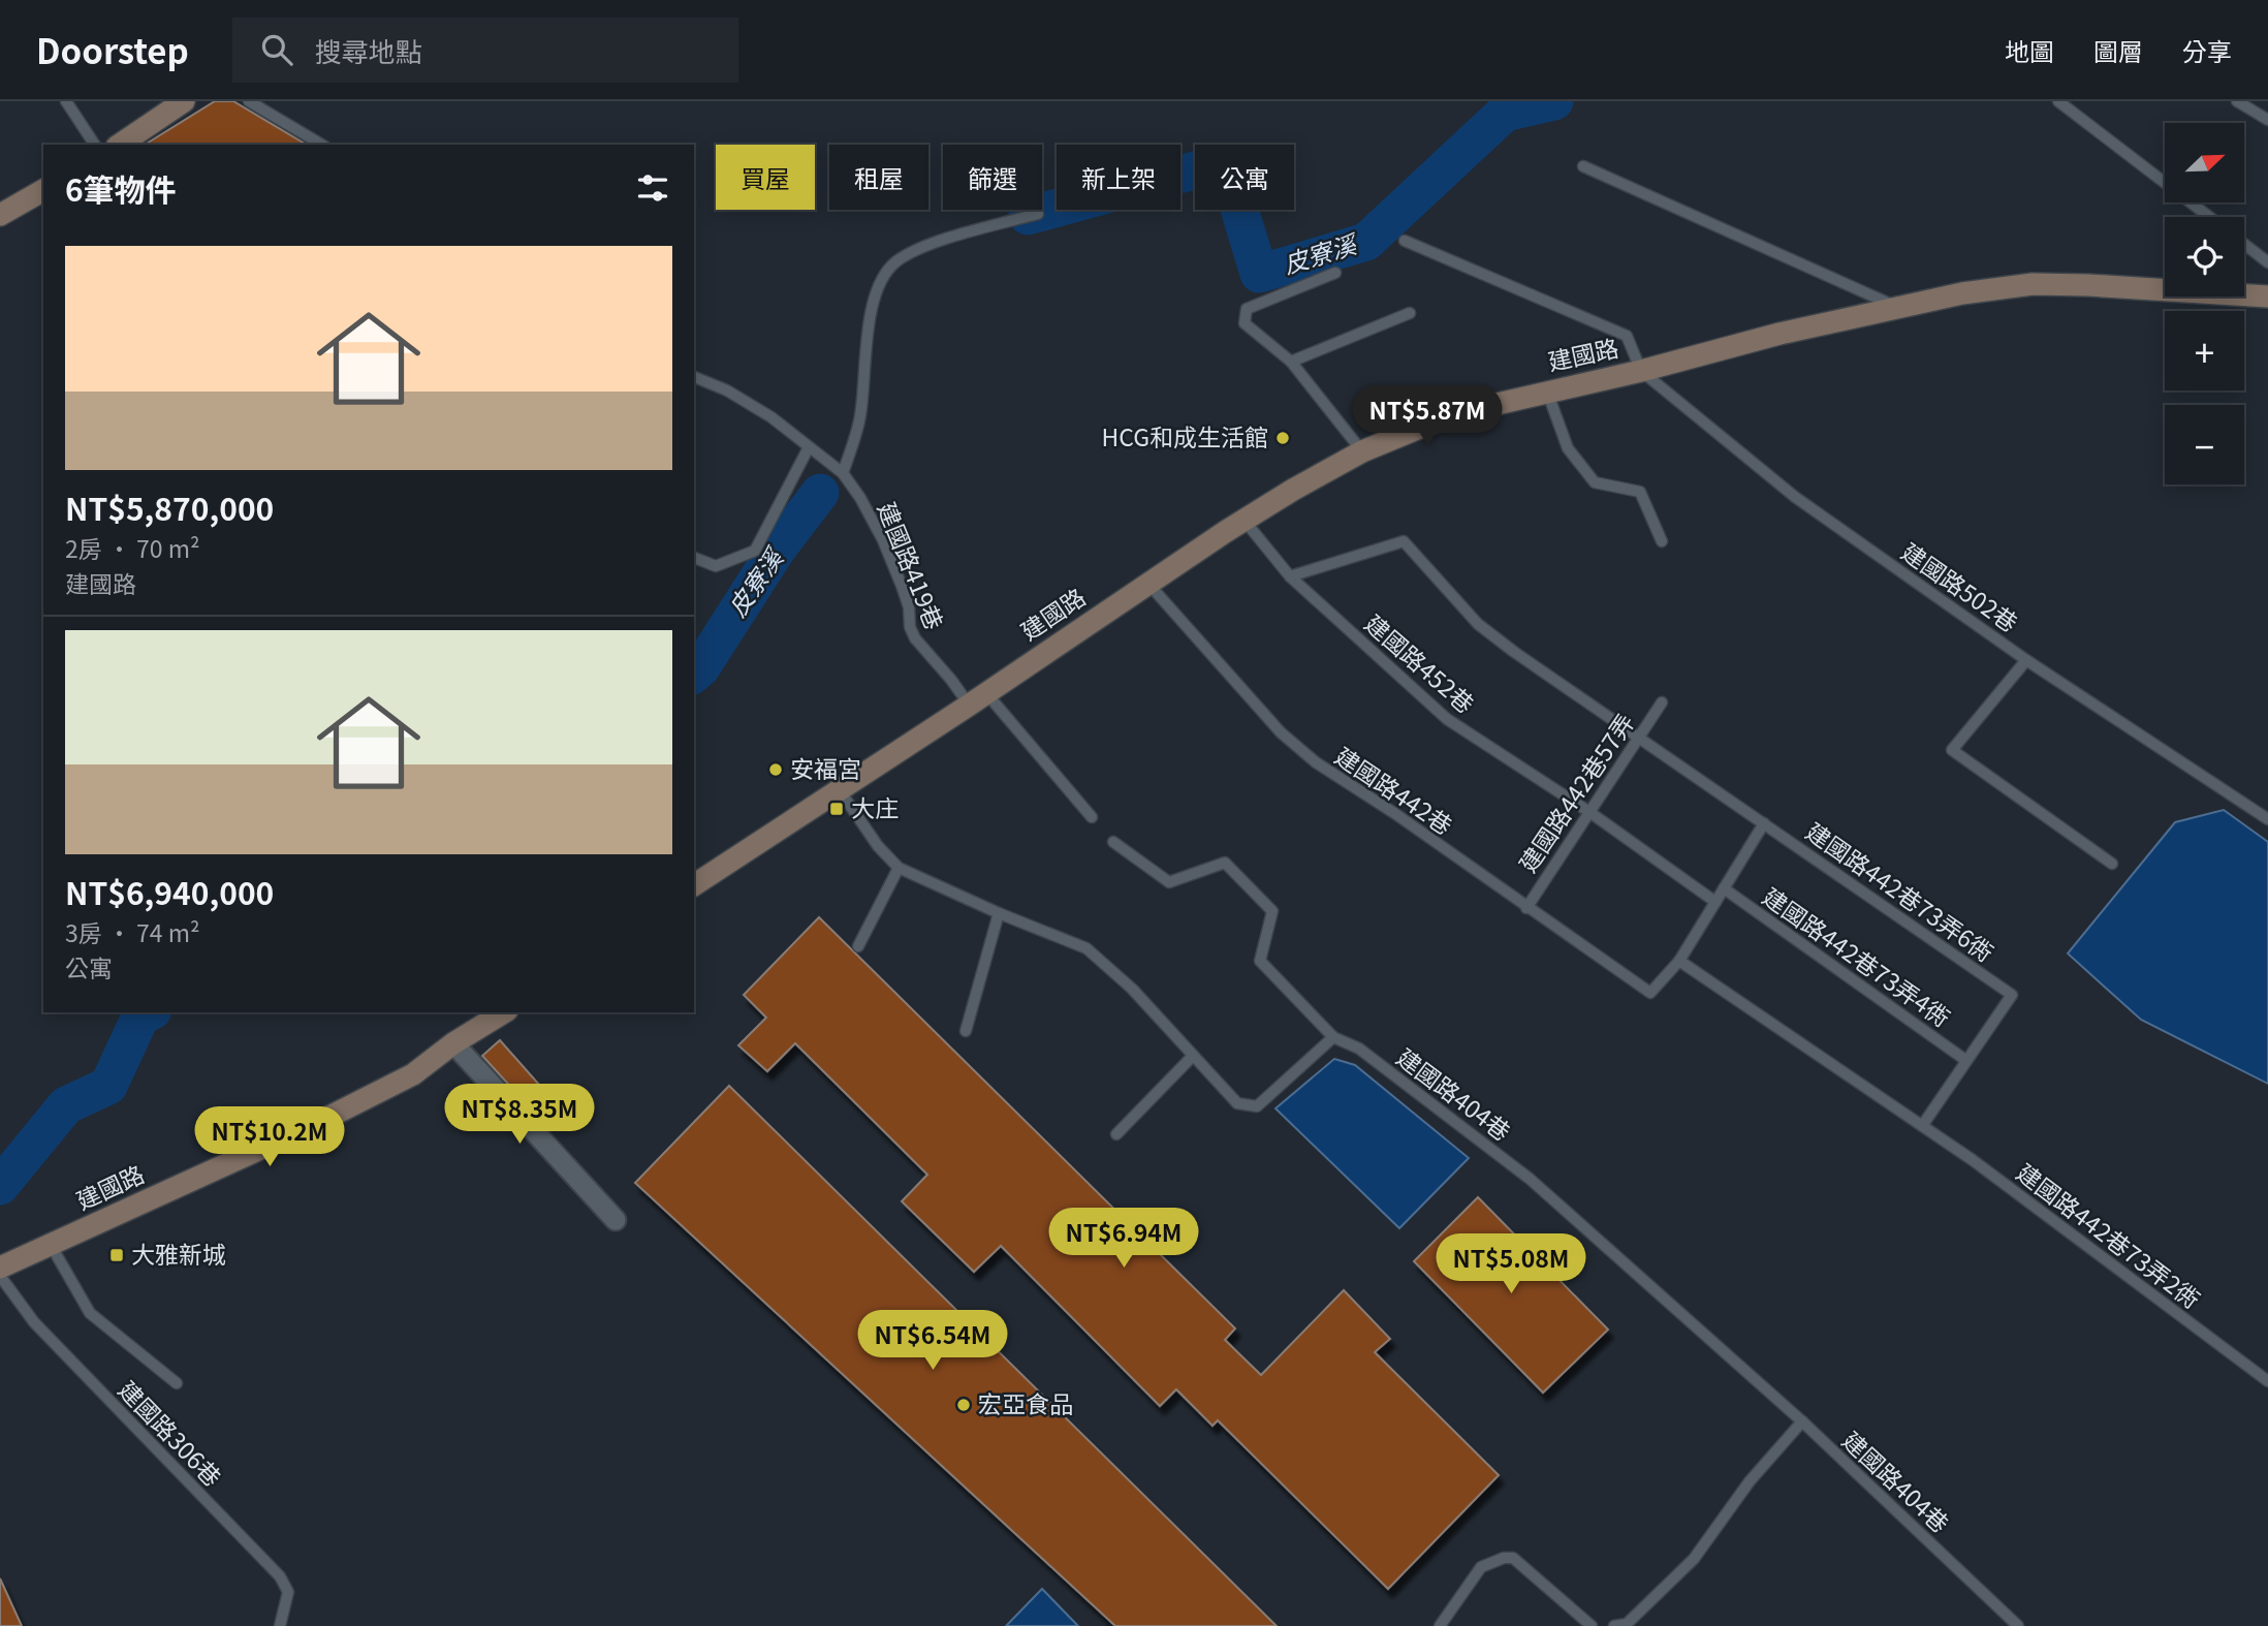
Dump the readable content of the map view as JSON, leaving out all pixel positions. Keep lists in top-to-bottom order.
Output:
{
  "streets": {
    "street": ["建國路"],
    "lane": [
      "建國路419巷",
      "建國路502巷",
      "建國路452巷",
      "建國路442巷",
      "建國路442巷57弄",
      "建國路442巷73弄6衖",
      "建國路442巷73弄4衖",
      "建國路404巷",
      "建國路442巷73弄2衖",
      "建國路306巷"
    ]
  },
  "crossings": [
    ["建國路", "建國路419巷"],
    ["建國路", "建國路502巷"],
    ["建國路", "建國路452巷"],
    ["建國路", "建國路442巷"],
    ["建國路452巷", "建國路442巷57弄"],
    ["建國路452巷", "建國路442巷73弄6衖"],
    ["建國路442巷", "建國路442巷57弄"],
    ["建國路442巷", "建國路442巷73弄2衖"],
    ["建國路442巷57弄", "建國路442巷73弄6衖"],
    ["建國路442巷73弄6衖", "建國路442巷73弄4衖"]
  ],
  "water": ["皮寮溪"],
  "places": {
    "other": ["HCG和成生活館", "安福宮", "宏亞食品"],
    "transit": ["大庄", "大雅新城"]
  },
  "north": "top right",
  "page": {
    "header": "Doorstep",
    "search": "搜尋地點",
    "nav": ["地圖", "圖層", "分享"],
    "map_buttons": ["+", "−"],
    "chip": [
      "買屋",
      "租屋",
      "篩選",
      "新上架",
      "公寓"
    ],
    "heading": "6筆物件",
    "list": [
      {
        "name": "NT$5,870,000",
        "note": "2房 · 70 m² · 建國路"
      },
      {
        "name": "NT$6,940,000",
        "note": "3房 · 74 m² · 公寓"
      }
    ],
    "price": [
      "NT$5.87M",
      "NT$8.35M",
      "NT$10.2M",
      "NT$6.94M",
      "NT$5.08M",
      "NT$6.54M"
    ]
  }
}
